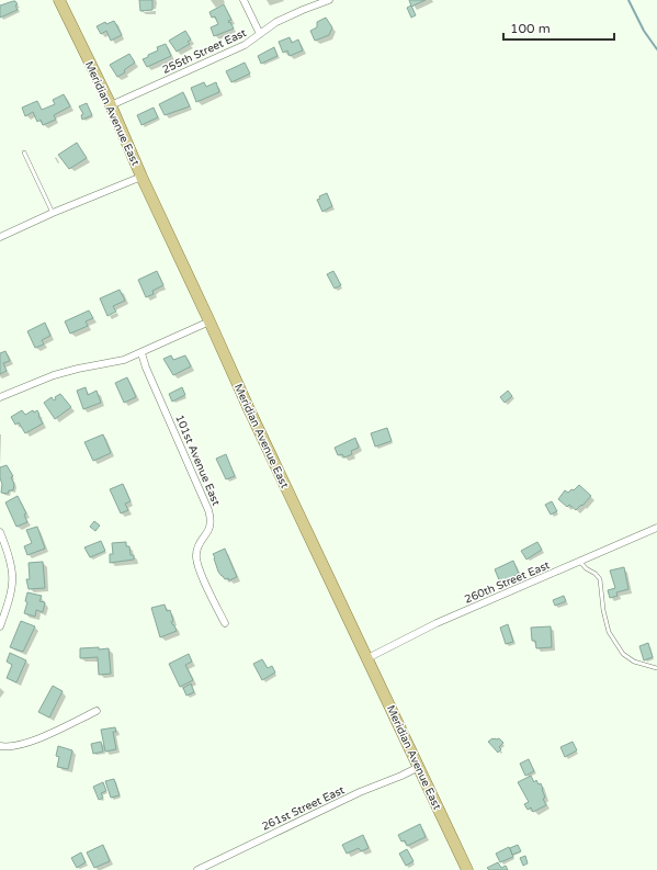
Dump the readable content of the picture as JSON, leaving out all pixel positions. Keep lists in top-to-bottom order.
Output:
{
  "streets": {
    "main road": ["Meridian Avenue East"],
    "street": [
      "255th Street East",
      "101st Avenue East",
      "260th Street East",
      "261st Street East"
    ]
  },
  "crossings": [
    ["255th Street East", "Meridian Avenue East"],
    ["Meridian Avenue East", "260th Street East"],
    ["Meridian Avenue East", "261st Street East"]
  ],
  "scale_bar": "100 m"
}
